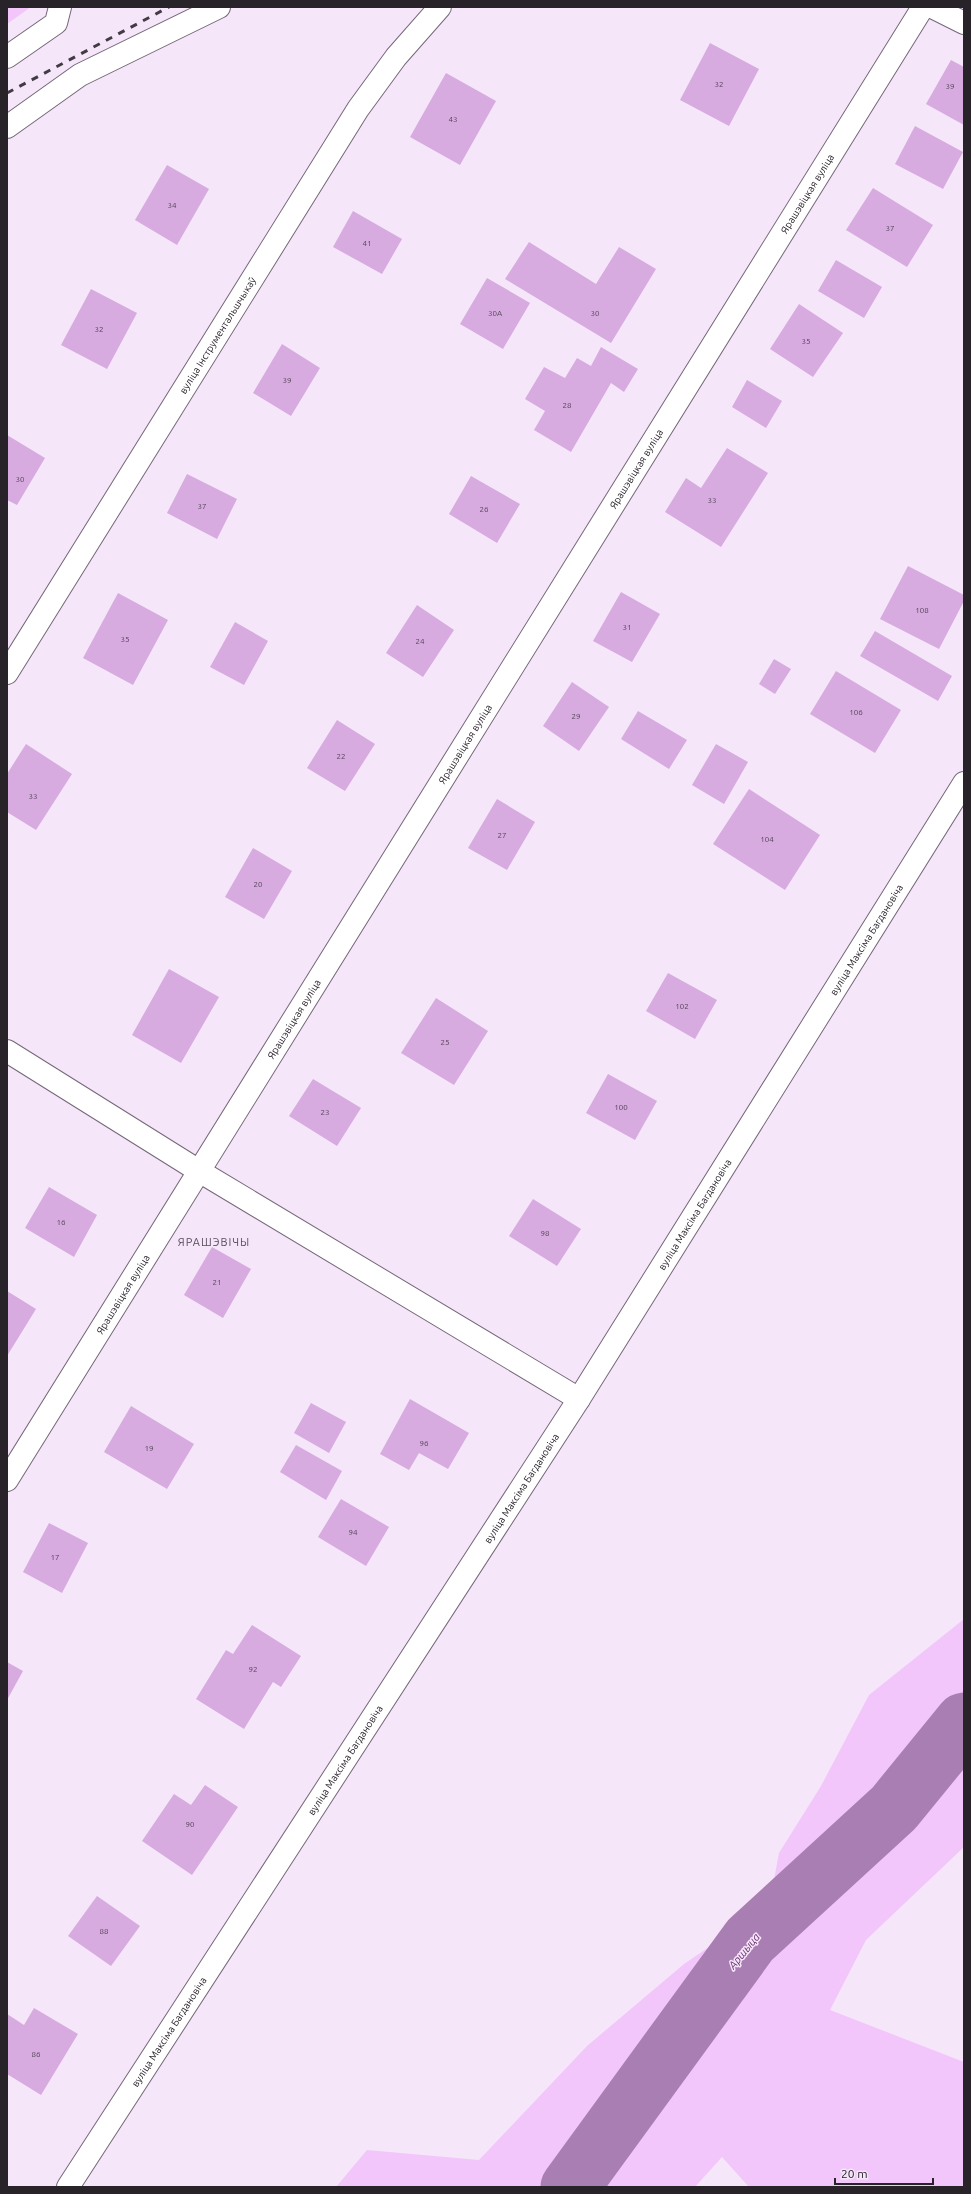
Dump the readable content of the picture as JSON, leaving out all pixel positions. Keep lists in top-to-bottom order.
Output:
{
  "streets": {
    "street": ["Ярашэвіцкая вуліца", "вуліца Інструментальшчыкаў", "вуліца Максіма Багдановіча"]
  },
  "districts": ["ЯРАШЭВІЧЫ"],
  "water": ["Аршыца"],
  "house_numbers": [
    "32",
    "39",
    "43",
    "34",
    "37",
    "41",
    "30А",
    "30",
    "32",
    "35",
    "39",
    "28",
    "30",
    "33",
    "37",
    "26",
    "108",
    "31",
    "35",
    "24",
    "106",
    "29",
    "22",
    "33",
    "27",
    "104",
    "20",
    "102",
    "25",
    "100",
    "23",
    "16",
    "98",
    "21",
    "96",
    "19",
    "94",
    "17",
    "92",
    "90",
    "88",
    "86"
  ],
  "scale_bar": "20 m"
}
